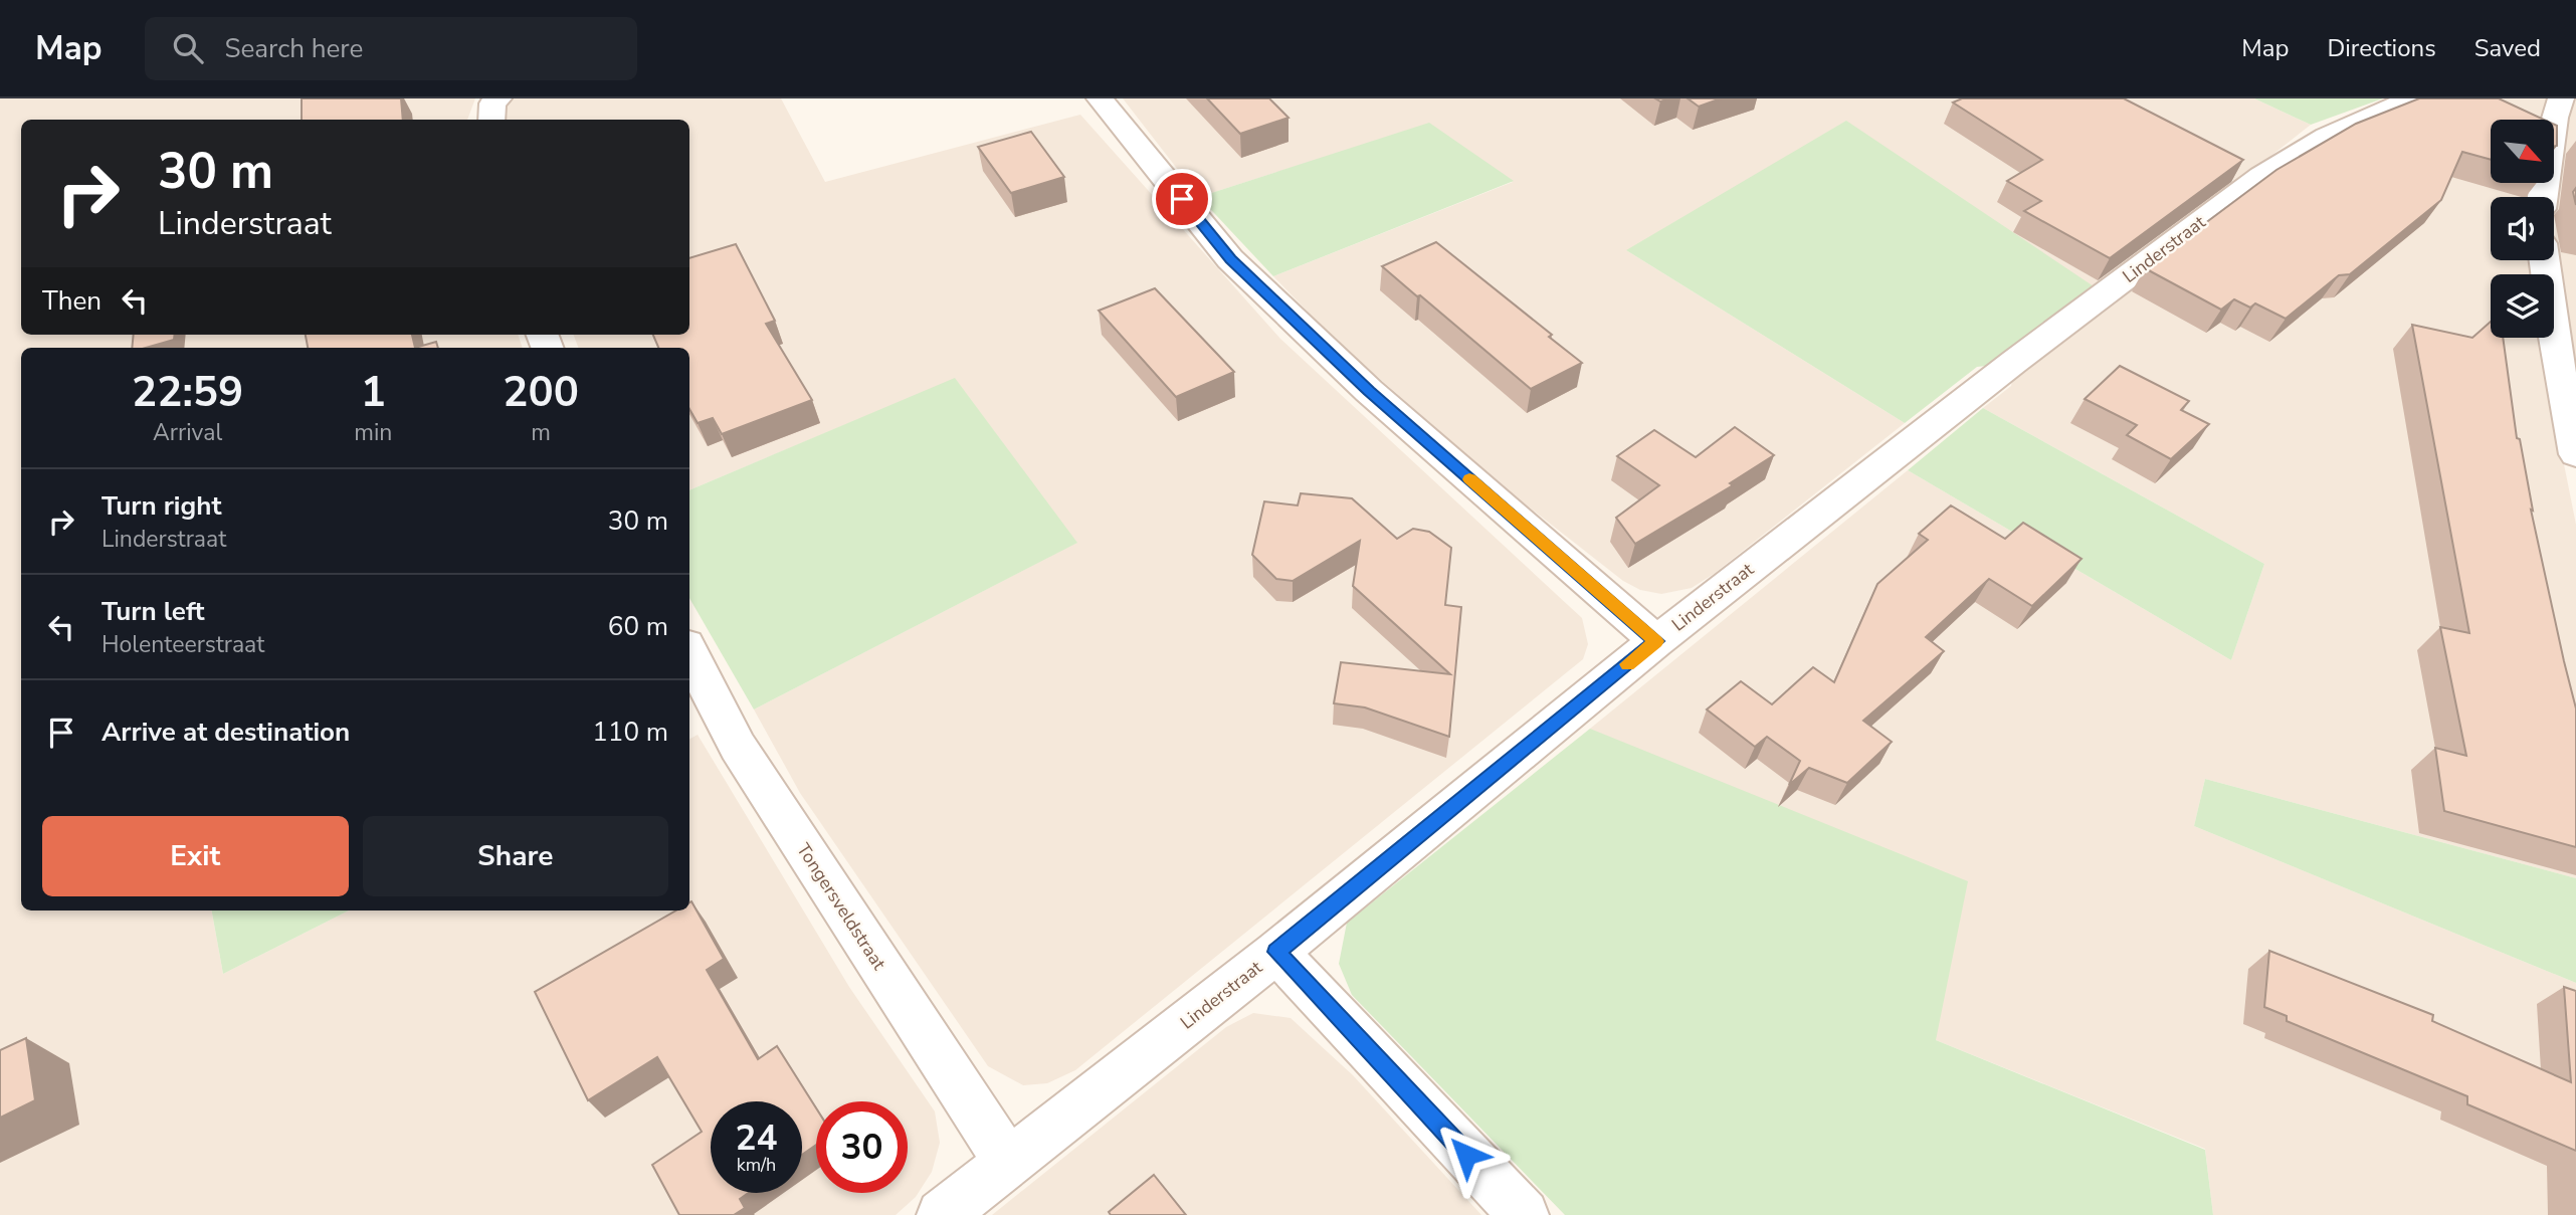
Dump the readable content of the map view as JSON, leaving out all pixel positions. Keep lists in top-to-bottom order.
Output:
{
  "streets": {
    "street": ["Linderstraat", "Tongersveldstraat"]
  },
  "crossings": [
    ["Linderstraat", "Tongersveldstraat"]
  ],
  "north": "bottom right",
  "page": {
    "header": "Map",
    "search": "Search here",
    "nav": ["Map", "Directions", "Saved"],
    "turn": ["30 m", "Linderstraat"],
    "then": "Then",
    "eta": [
      "22:59",
      "Arrival",
      "1",
      "min",
      "200",
      "m"
    ],
    "list": [
      {
        "name": "Turn right",
        "note": "Linderstraat",
        "value": "30 m"
      },
      {
        "name": "Turn left",
        "note": "Holenteerstraat",
        "value": "60 m"
      },
      {
        "name": "Arrive at destination",
        "value": "110 m"
      }
    ],
    "buttons": ["Exit", "Share"],
    "speed": "24 km/h",
    "limit": "30"
  }
}
